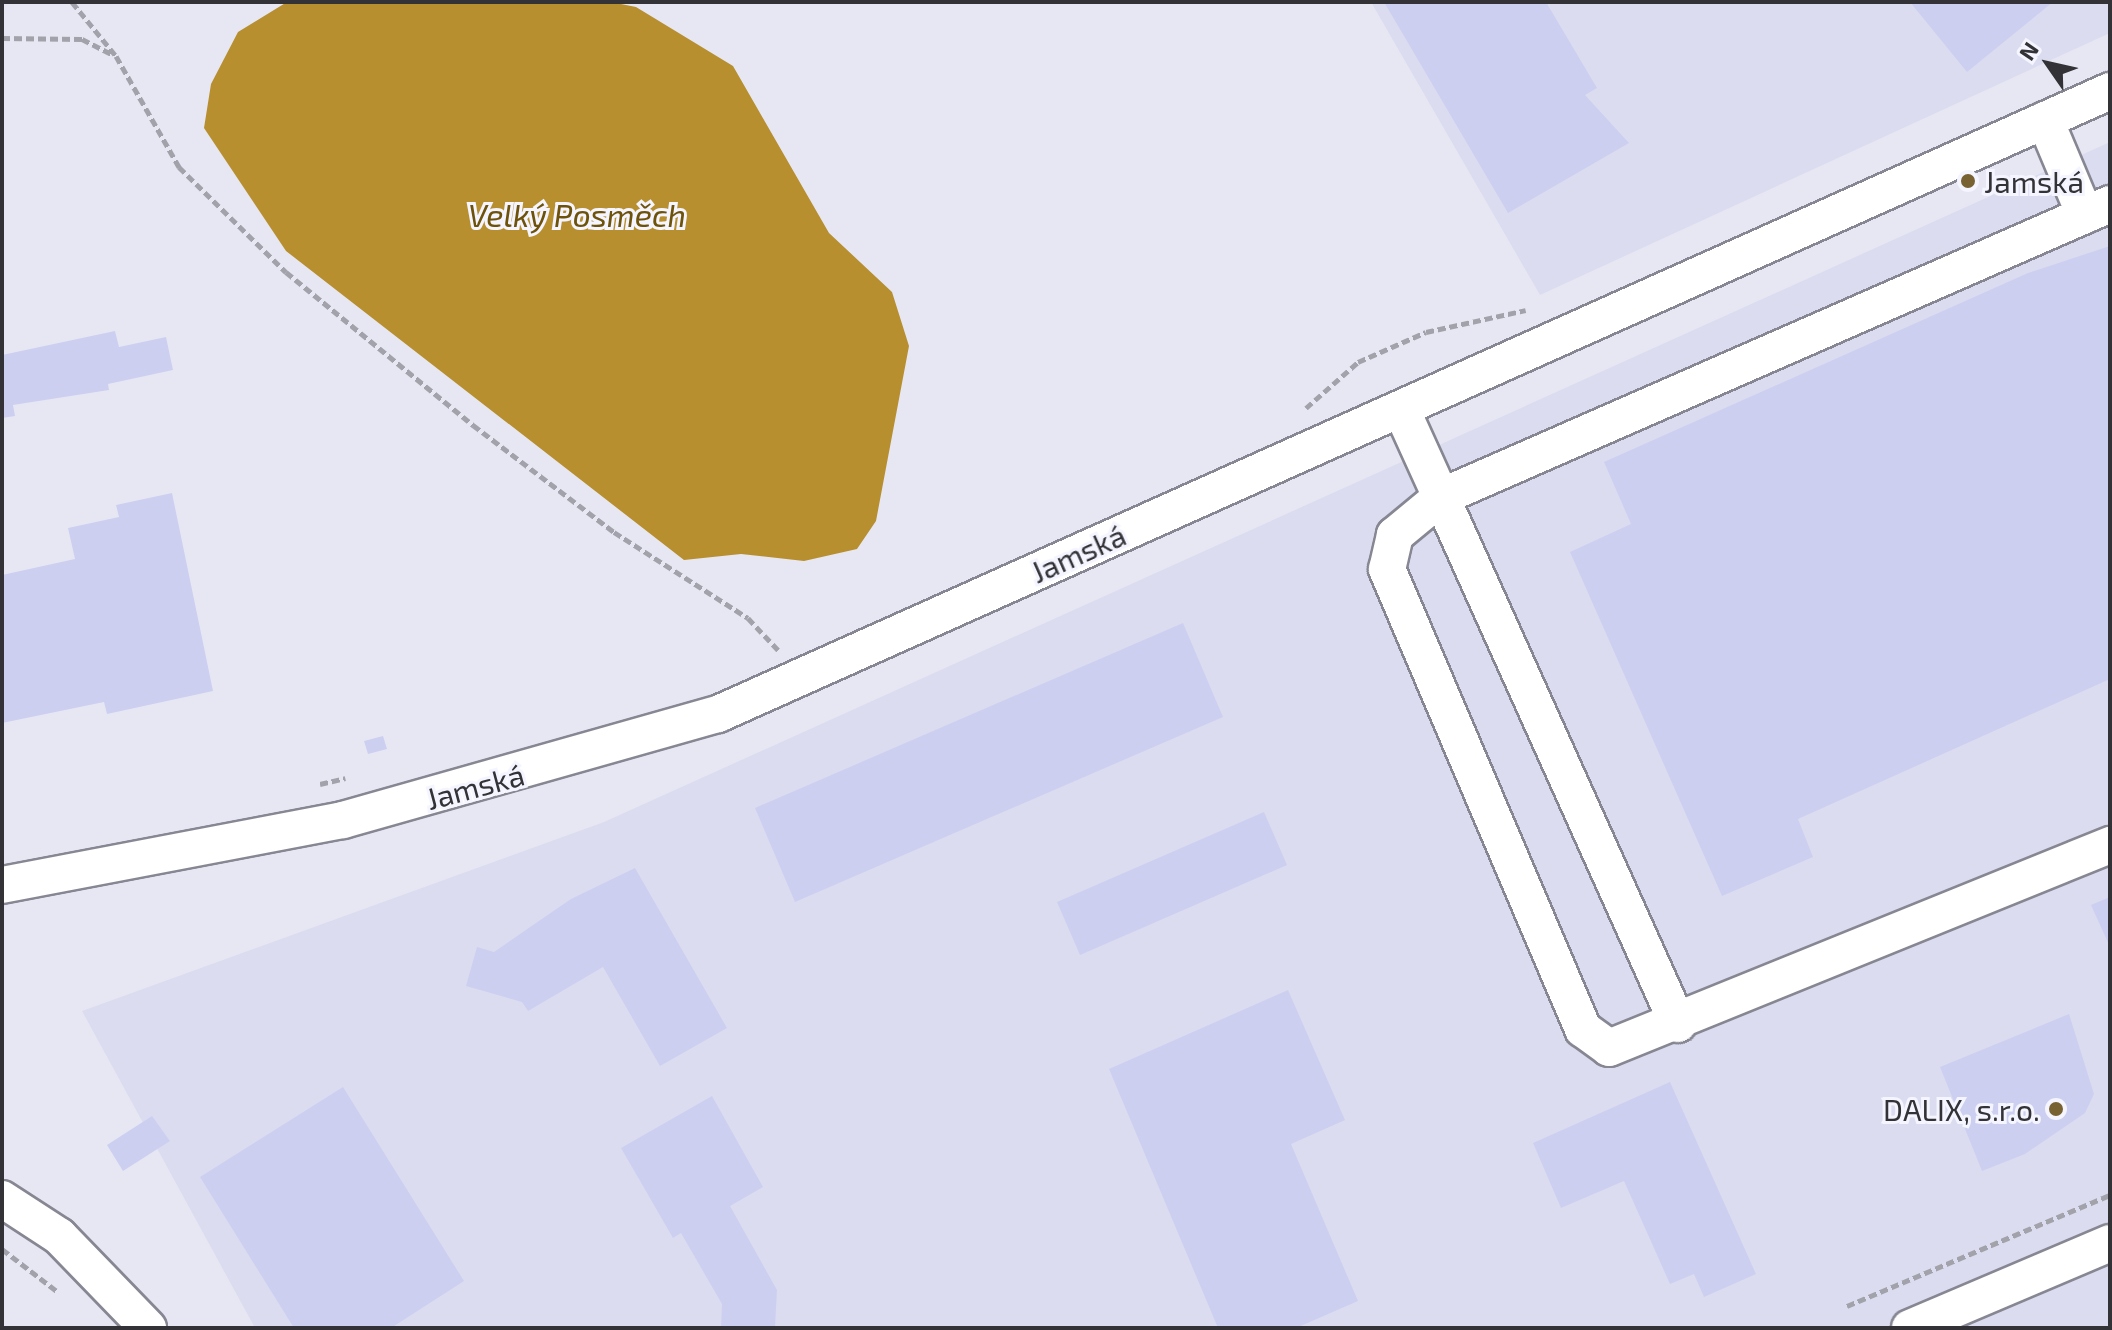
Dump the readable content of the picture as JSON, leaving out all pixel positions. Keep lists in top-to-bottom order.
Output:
{
  "streets": {
    "street": ["Jamská"]
  },
  "water": ["Velký Posměch"],
  "places": ["Jamská", "DALIX, s.r.o."],
  "north": "top left"
}
